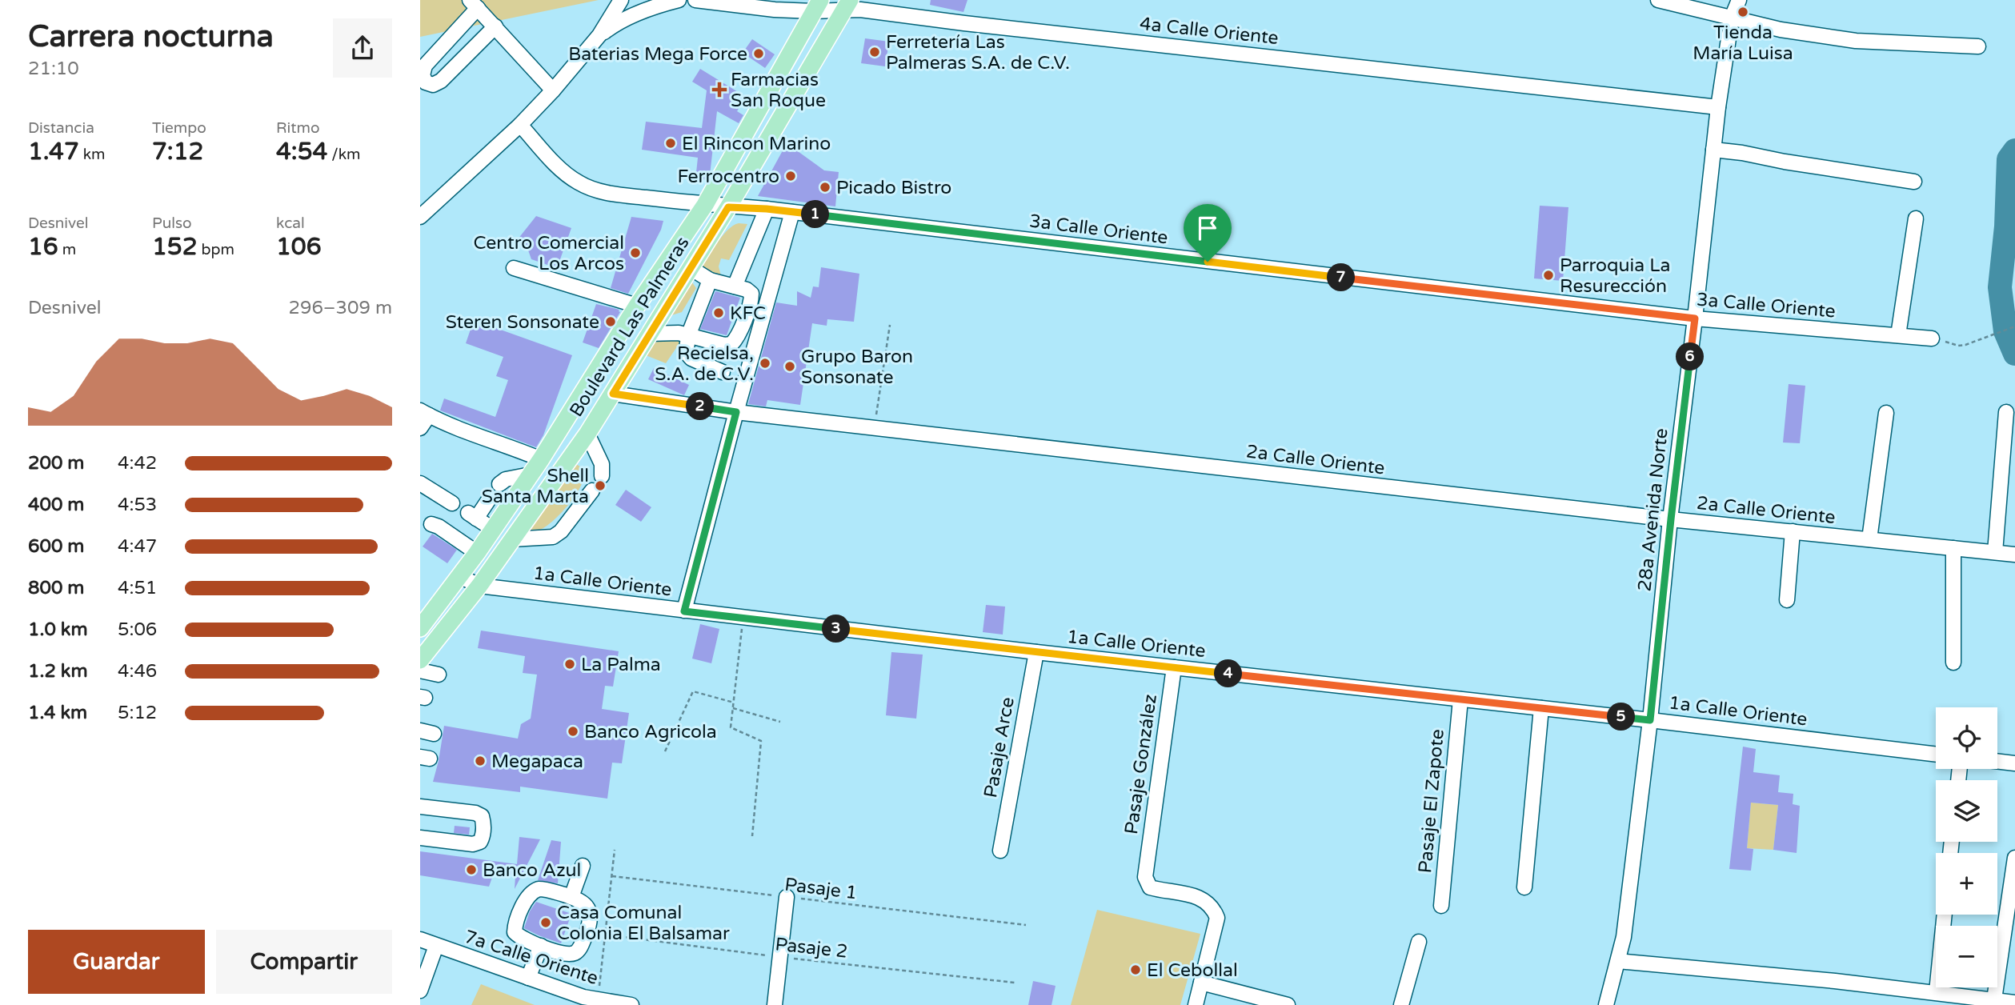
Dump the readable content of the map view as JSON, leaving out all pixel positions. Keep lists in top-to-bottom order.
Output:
{
  "streets": {
    "main road": ["Boulevard Las Palmeras"],
    "street": [
      "4a Calle Oriente",
      "3a Calle Oriente",
      "2a Calle Oriente",
      "28a Avenida Norte",
      "1a Calle Oriente",
      "Pasaje Arce",
      "Pasaje González",
      "Pasaje El Zapote",
      "7a Calle Oriente"
    ],
    "path": ["Pasaje 1", "Pasaje 2"]
  },
  "crossings": [
    ["4a Calle Oriente", "Boulevard Las Palmeras"],
    ["4a Calle Oriente", "28a Avenida Norte"],
    ["3a Calle Oriente", "Boulevard Las Palmeras"],
    ["3a Calle Oriente", "28a Avenida Norte"],
    ["Boulevard Las Palmeras", "2a Calle Oriente"],
    ["Boulevard Las Palmeras", "1a Calle Oriente"],
    ["2a Calle Oriente", "28a Avenida Norte"],
    ["28a Avenida Norte", "1a Calle Oriente"],
    ["1a Calle Oriente", "Pasaje Arce"],
    ["1a Calle Oriente", "Pasaje González"],
    ["1a Calle Oriente", "Pasaje El Zapote"]
  ],
  "places": {
    "other": [
      "Tienda María Luisa",
      "Ferretería Las Palmeras S.A. de C.V.",
      "Baterias Mega Force",
      "El Rincon Marino",
      "Ferrocentro",
      "Picado Bistro",
      "Centro Comercial Los Arcos",
      "Parroquia La Resurección",
      "KFC",
      "Steren Sonsonate",
      "Recielsa, S.A. de C.V.",
      "Grupo Baron Sonsonate",
      "Shell Santa Marta",
      "La Palma",
      "Banco Agricola",
      "Megapaca",
      "Banco Azul",
      "Casa Comunal Colonia El Balsamar",
      "El Cebollal"
    ],
    "health": ["Farmacias San Roque"]
  },
  "page": {
    "heading": ["Carrera nocturna", "21:10"],
    "stats": [
      ["Distancia", "1.47 km"],
      ["Tiempo", "7:12"],
      ["Ritmo", "4:54 /km"],
      ["Desnivel", "16 m"],
      ["Pulso", "152 bpm"],
      ["kcal", "106"]
    ],
    "pins": [
      "1",
      "7",
      "6",
      "2",
      "3",
      "4",
      "5"
    ],
    "chart": ["Desnivel", "296–309 m"],
    "list": [
      {
        "name": "200 m",
        "note": "4:42"
      },
      {
        "name": "400 m",
        "note": "4:53"
      },
      {
        "name": "600 m",
        "note": "4:47"
      },
      {
        "name": "800 m",
        "note": "4:51"
      },
      {
        "name": "1.0 km",
        "note": "5:06"
      },
      {
        "name": "1.2 km",
        "note": "4:46"
      },
      {
        "name": "1.4 km",
        "note": "5:12"
      }
    ],
    "map_buttons": ["+", "−"],
    "buttons": ["Guardar", "Compartir"]
  }
}
